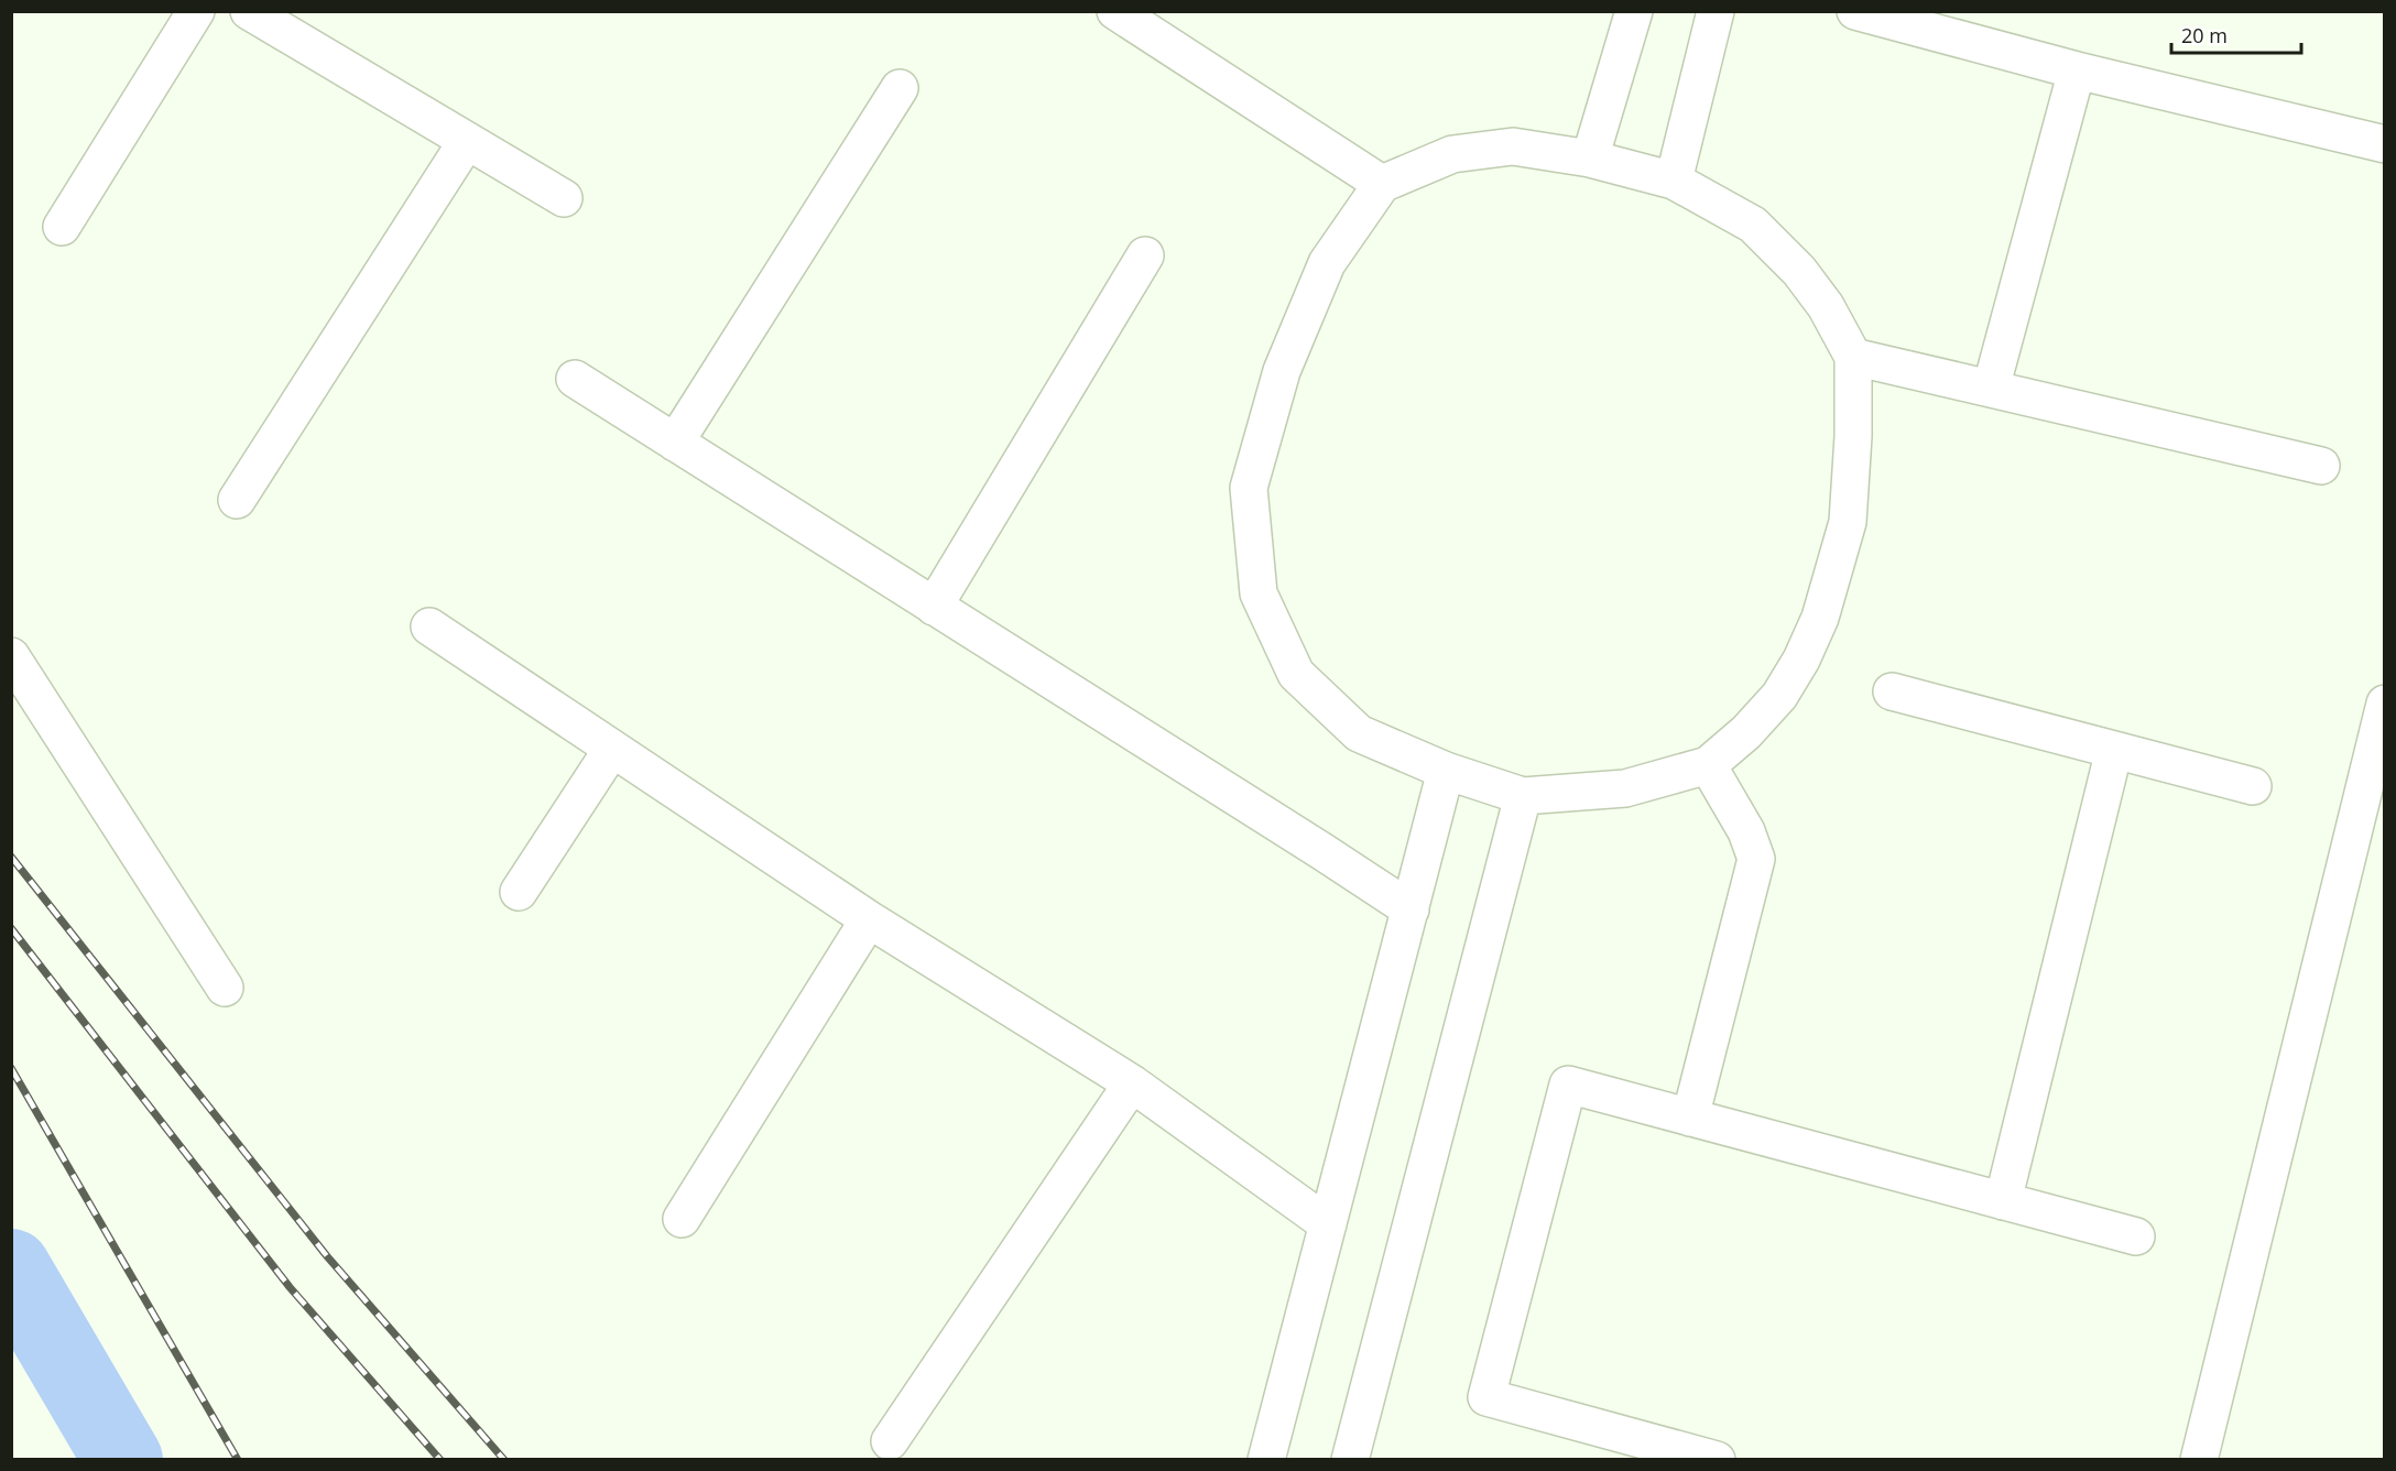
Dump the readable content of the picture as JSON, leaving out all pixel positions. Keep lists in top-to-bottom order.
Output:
{
  "scale_bar": "20 m"
}
